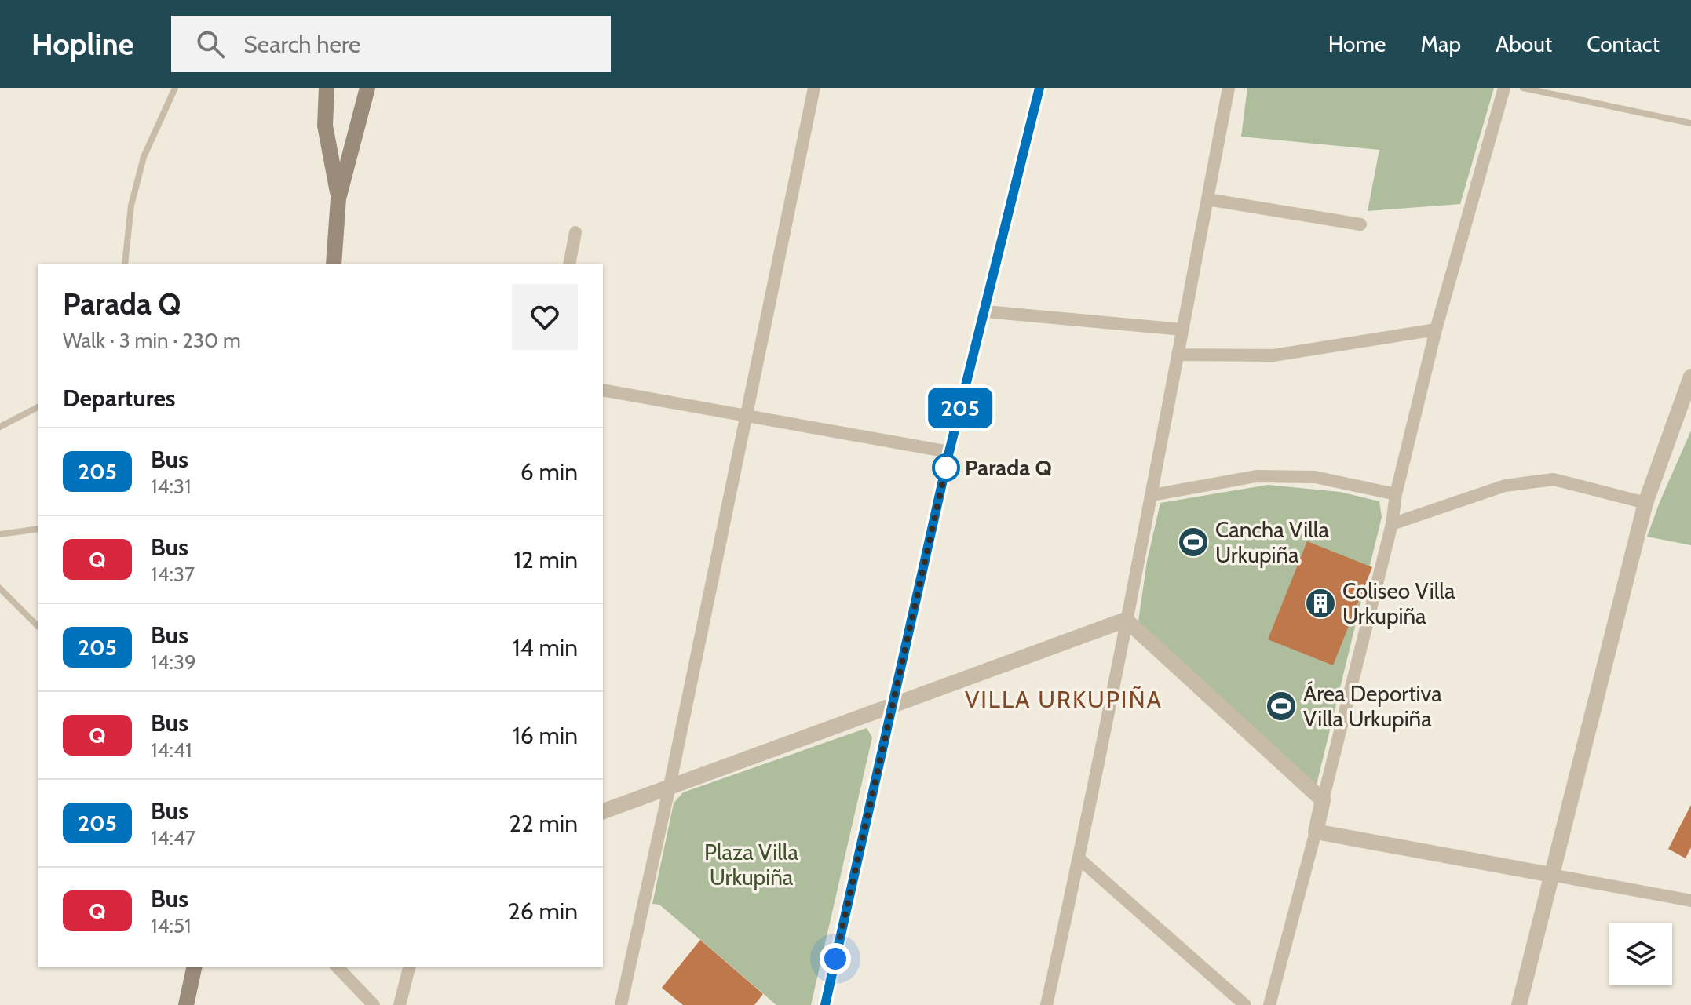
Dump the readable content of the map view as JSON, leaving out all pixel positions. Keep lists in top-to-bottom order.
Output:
{
  "districts": ["VILLA URKUPIÑA"],
  "parks": ["Plaza Villa Urkupiña"],
  "places": {
    "other": ["Parada Q"],
    "sports": ["Cancha Villa Urkupiña", "Área Deportiva Villa Urkupiña"],
    "building": ["Coliseo Villa Urkupiña"]
  },
  "lines": ["bus line 205"],
  "page": {
    "header": "Hopline",
    "search": "Search here",
    "nav": [
      "Home",
      "Map",
      "About",
      "Contact"
    ],
    "on_map": "205",
    "heading": [
      ["Parada Q", "Walk · 3 min · 230 m"],
      "Departures"
    ],
    "list": [
      {
        "mark": "205",
        "name": "Bus",
        "note": "14:31",
        "value": "6 min"
      },
      {
        "mark": "Q",
        "name": "Bus",
        "note": "14:37",
        "value": "12 min"
      },
      {
        "mark": "205",
        "name": "Bus",
        "note": "14:39",
        "value": "14 min"
      },
      {
        "mark": "Q",
        "name": "Bus",
        "note": "14:41",
        "value": "16 min"
      },
      {
        "mark": "205",
        "name": "Bus",
        "note": "14:47",
        "value": "22 min"
      },
      {
        "mark": "Q",
        "name": "Bus",
        "note": "14:51",
        "value": "26 min"
      }
    ]
  }
}
